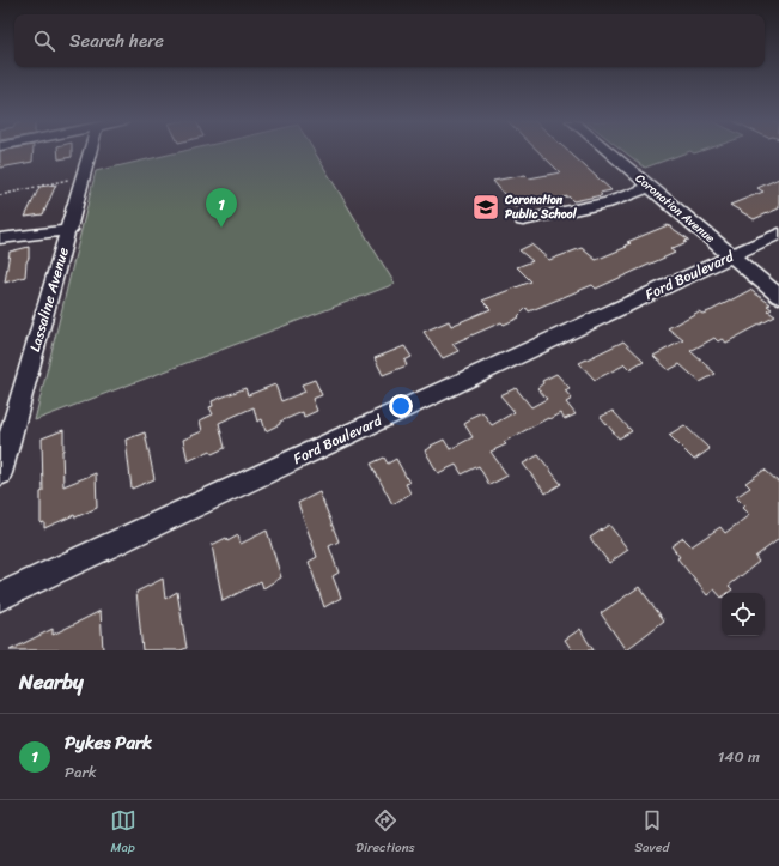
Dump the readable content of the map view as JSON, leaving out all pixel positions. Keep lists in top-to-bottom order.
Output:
{
  "streets": {
    "street": ["Coronation Avenue", "Ford Boulevard", "Lassaline Avenue"]
  },
  "crossings": [
    ["Coronation Avenue", "Ford Boulevard"]
  ],
  "places": {
    "school or university": ["Coronation Public School"]
  },
  "page": {
    "search": "Search here",
    "pins": "1",
    "heading": "Nearby",
    "list": [
      {
        "mark": "1",
        "name": "Pykes Park",
        "note": "Park",
        "value": "140 m"
      }
    ],
    "nav": ["Map", "Directions", "Saved"]
  }
}
